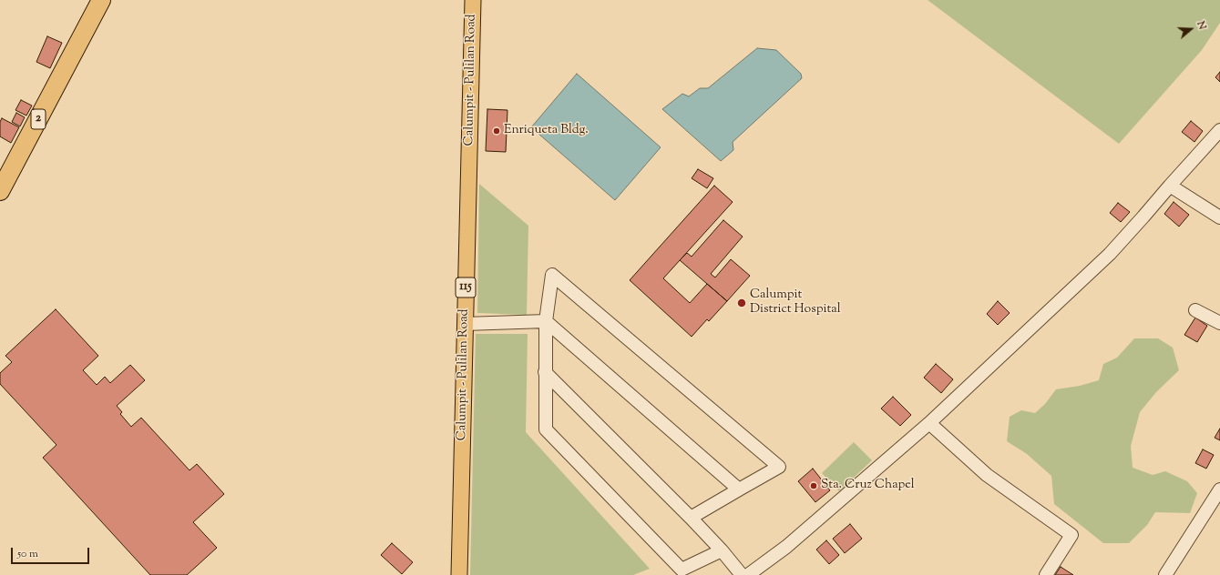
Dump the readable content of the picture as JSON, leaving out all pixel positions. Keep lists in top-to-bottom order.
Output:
{
  "streets": {
    "highway": ["2"],
    "main road": ["Calumpit - Pulilan Road", "115"]
  },
  "places": ["Enriqueta Bldg.", "Calumpit District Hospital", "Sta. Cruz Chapel"],
  "scale_bar": "50 m",
  "north": "right"
}
